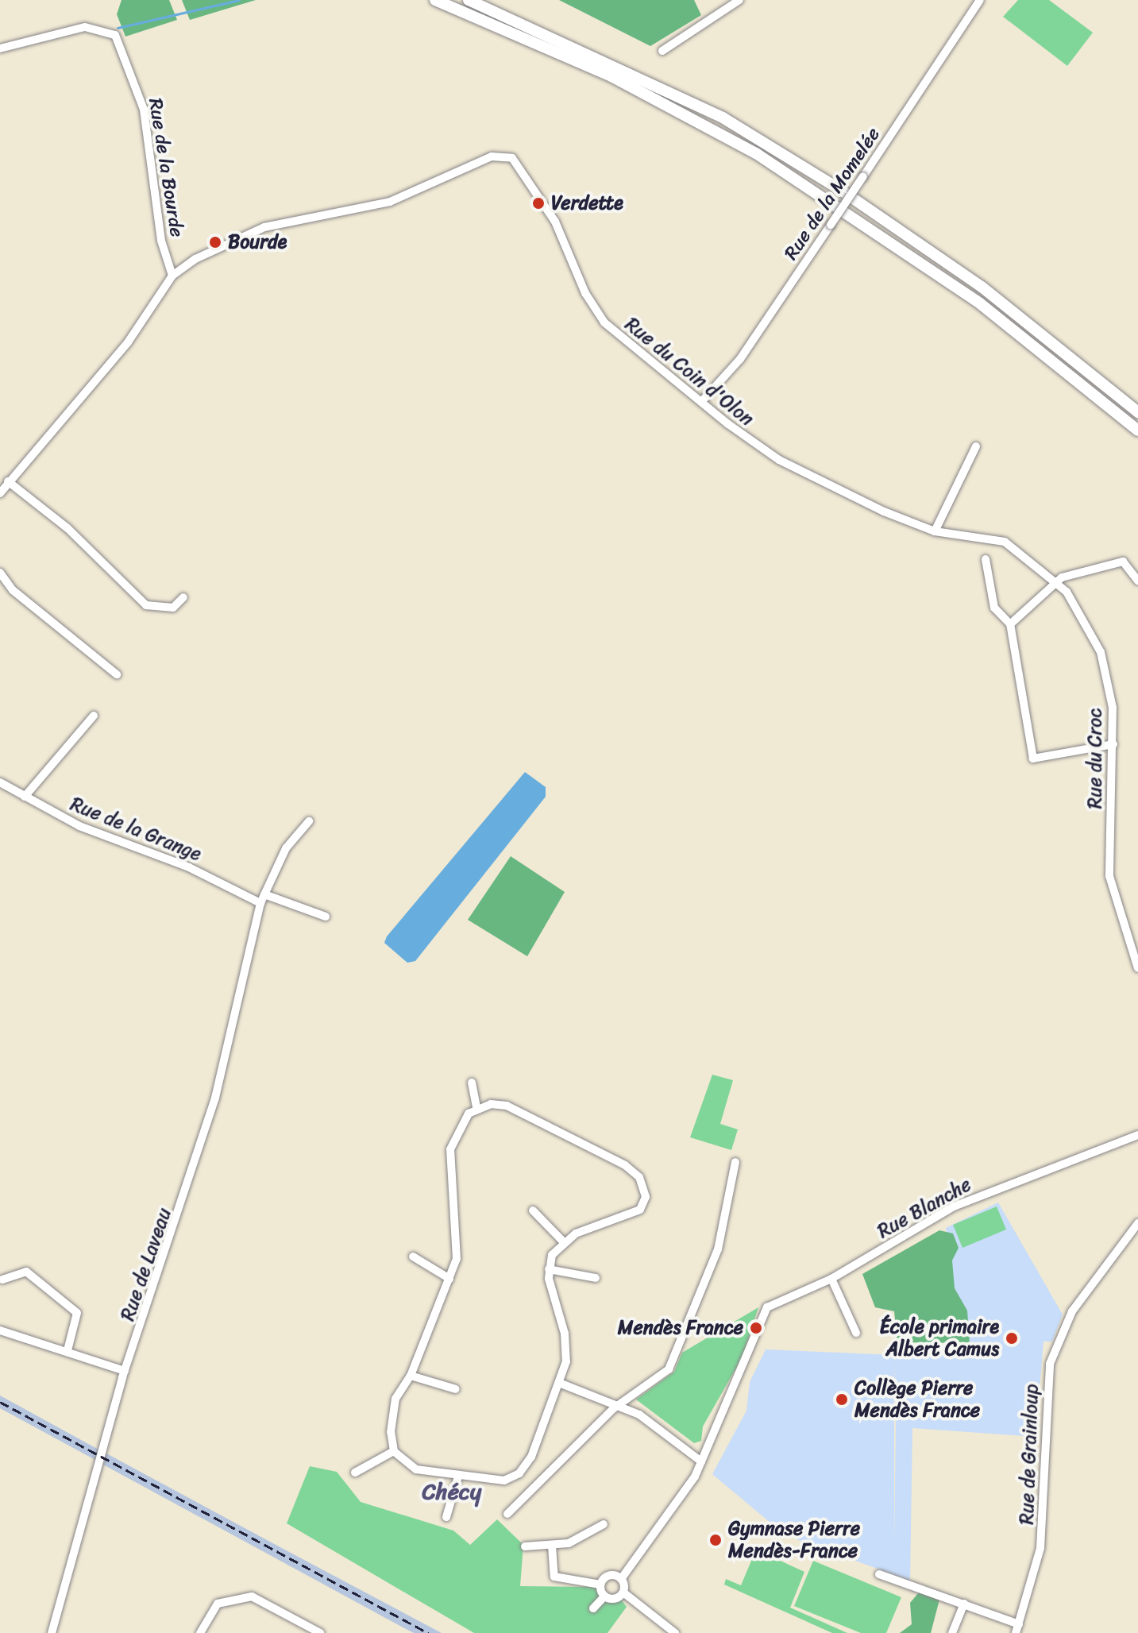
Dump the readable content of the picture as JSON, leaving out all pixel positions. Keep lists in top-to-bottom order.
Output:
{
  "streets": {
    "street": [
      "Rue de la Bourde",
      "Rue de la Momelée",
      "Rue du Coin d'Olon",
      "Rue du Croc",
      "Rue de la Grange",
      "Rue Blanche",
      "Rue de Laveau",
      "Rue de Grainloup"
    ]
  },
  "crossings": [
    ["Rue de la Bourde", "Rue du Coin d'Olon"],
    ["Rue de la Momelée", "Rue du Coin d'Olon"],
    ["Rue du Coin d'Olon", "Rue du Croc"],
    ["Rue de la Grange", "Rue de Laveau"]
  ],
  "districts": ["Chécy"],
  "places": [
    "Verdette",
    "Bourde",
    "Mendès France",
    "École primaire Albert Camus",
    "Collège Pierre Mendès France",
    "Gymnase Pierre Mendès-France"
  ]
}
